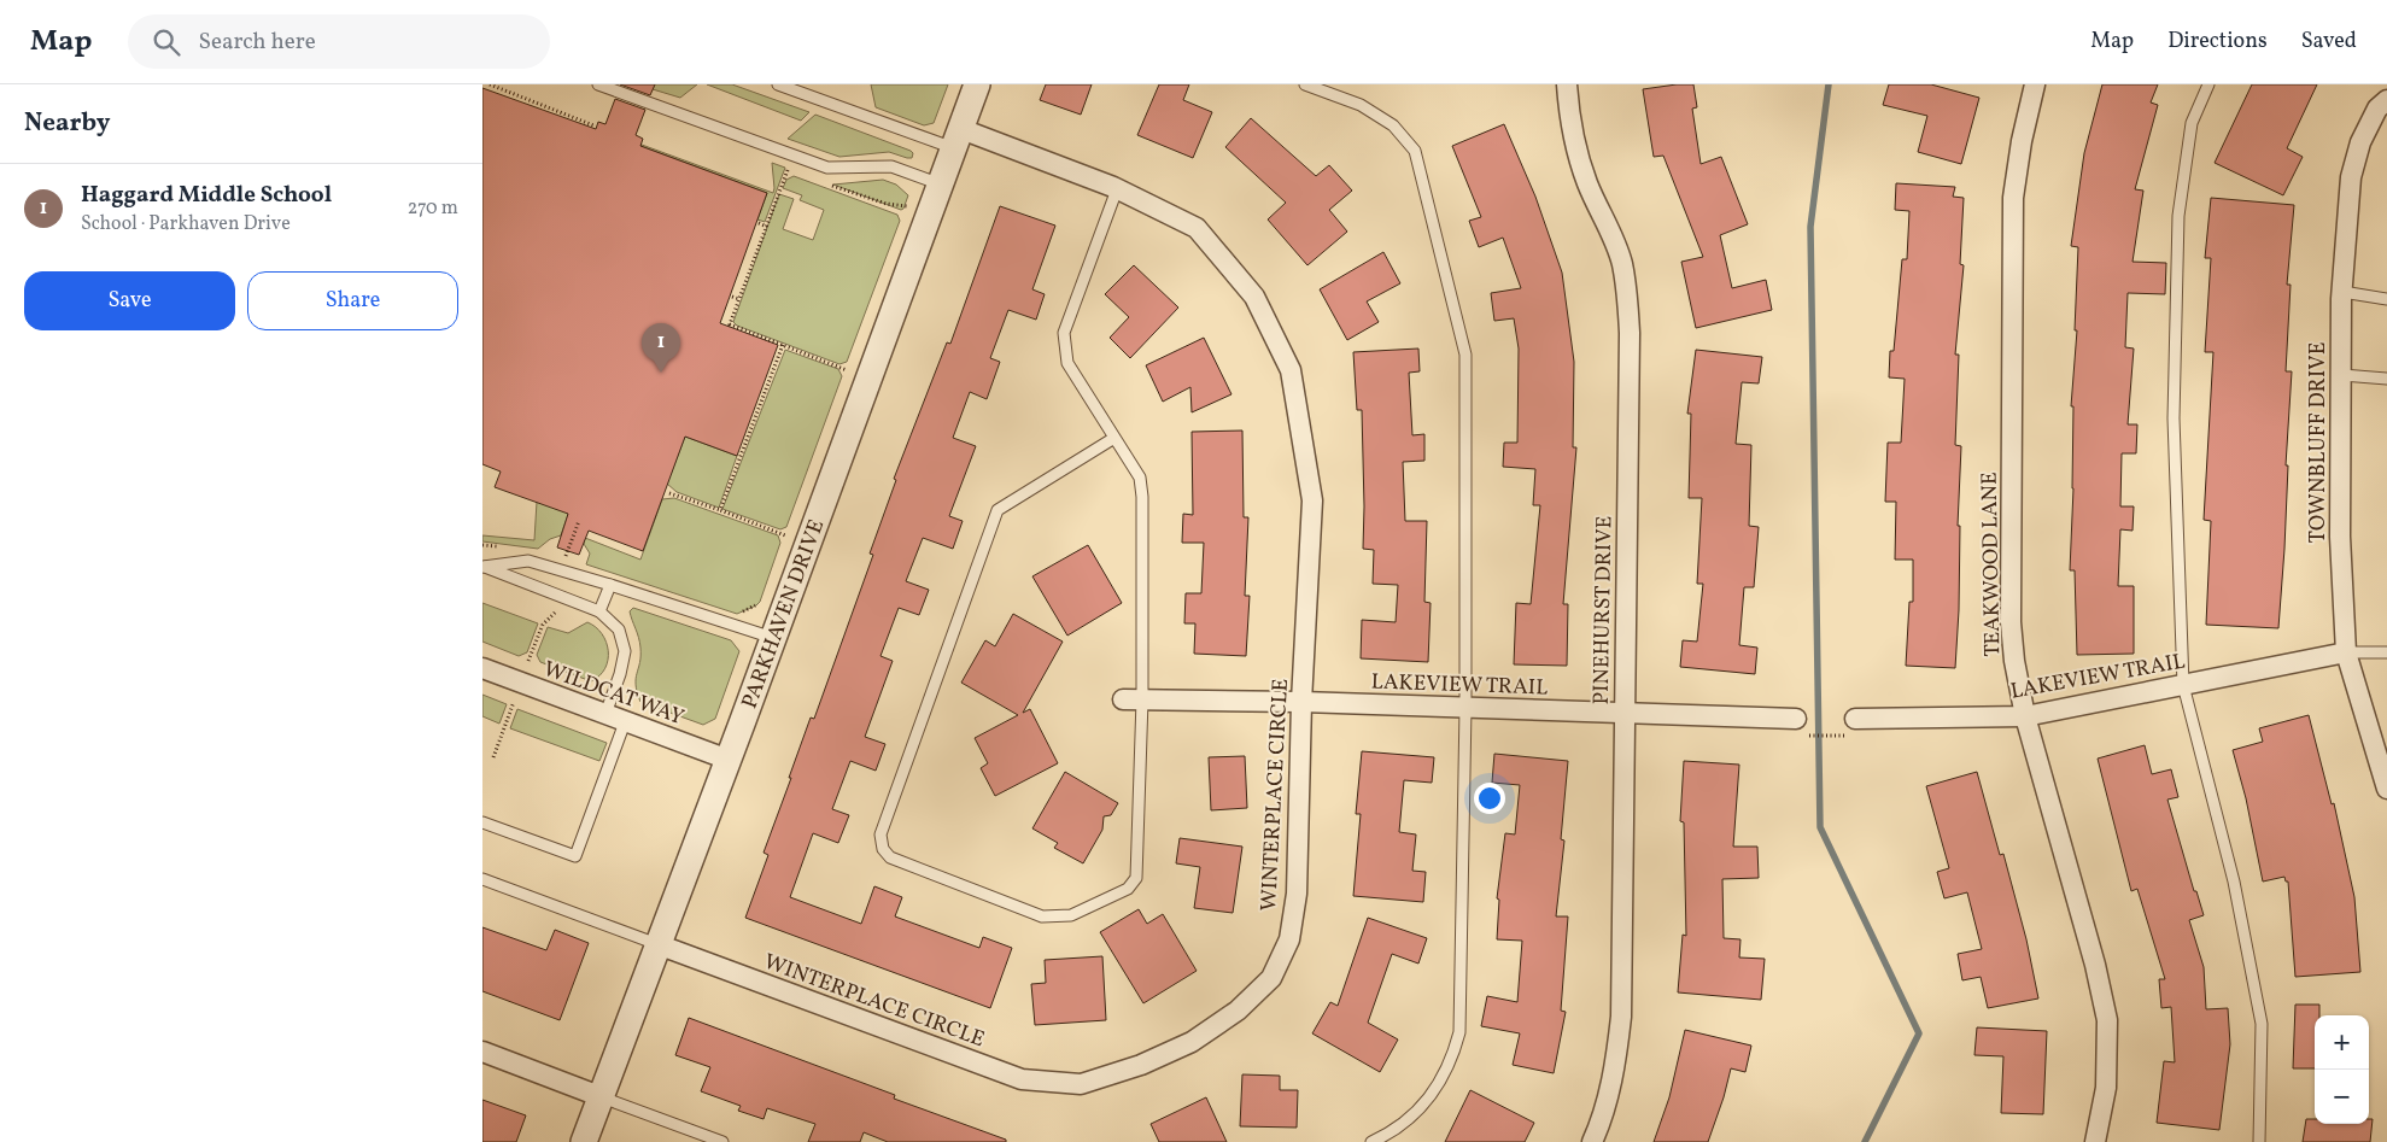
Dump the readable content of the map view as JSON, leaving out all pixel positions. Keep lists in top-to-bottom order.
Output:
{
  "streets": {
    "street": [
      "TOWNBLUFF DRIVE",
      "TEAKWOOD LANE",
      "PINEHURST DRIVE",
      "PARKHAVEN DRIVE",
      "LAKEVIEW TRAIL",
      "WILDCAT WAY",
      "WINTERPLACE CIRCLE"
    ]
  },
  "crossings": [
    ["TOWNBLUFF DRIVE", "LAKEVIEW TRAIL"],
    ["TEAKWOOD LANE", "LAKEVIEW TRAIL"],
    ["PINEHURST DRIVE", "LAKEVIEW TRAIL"],
    ["PARKHAVEN DRIVE", "WILDCAT WAY"],
    ["PARKHAVEN DRIVE", "WINTERPLACE CIRCLE"],
    ["LAKEVIEW TRAIL", "WINTERPLACE CIRCLE"]
  ],
  "page": {
    "header": "Map",
    "search": "Search here",
    "nav": ["Map", "Directions", "Saved"],
    "heading": "Nearby",
    "list": [
      {
        "mark": "1",
        "name": "Haggard Middle School",
        "note": "School · Parkhaven Drive",
        "value": "270 m"
      }
    ],
    "buttons": ["Save", "Share"],
    "pins": "1",
    "map_buttons": ["+", "−"]
  }
}
